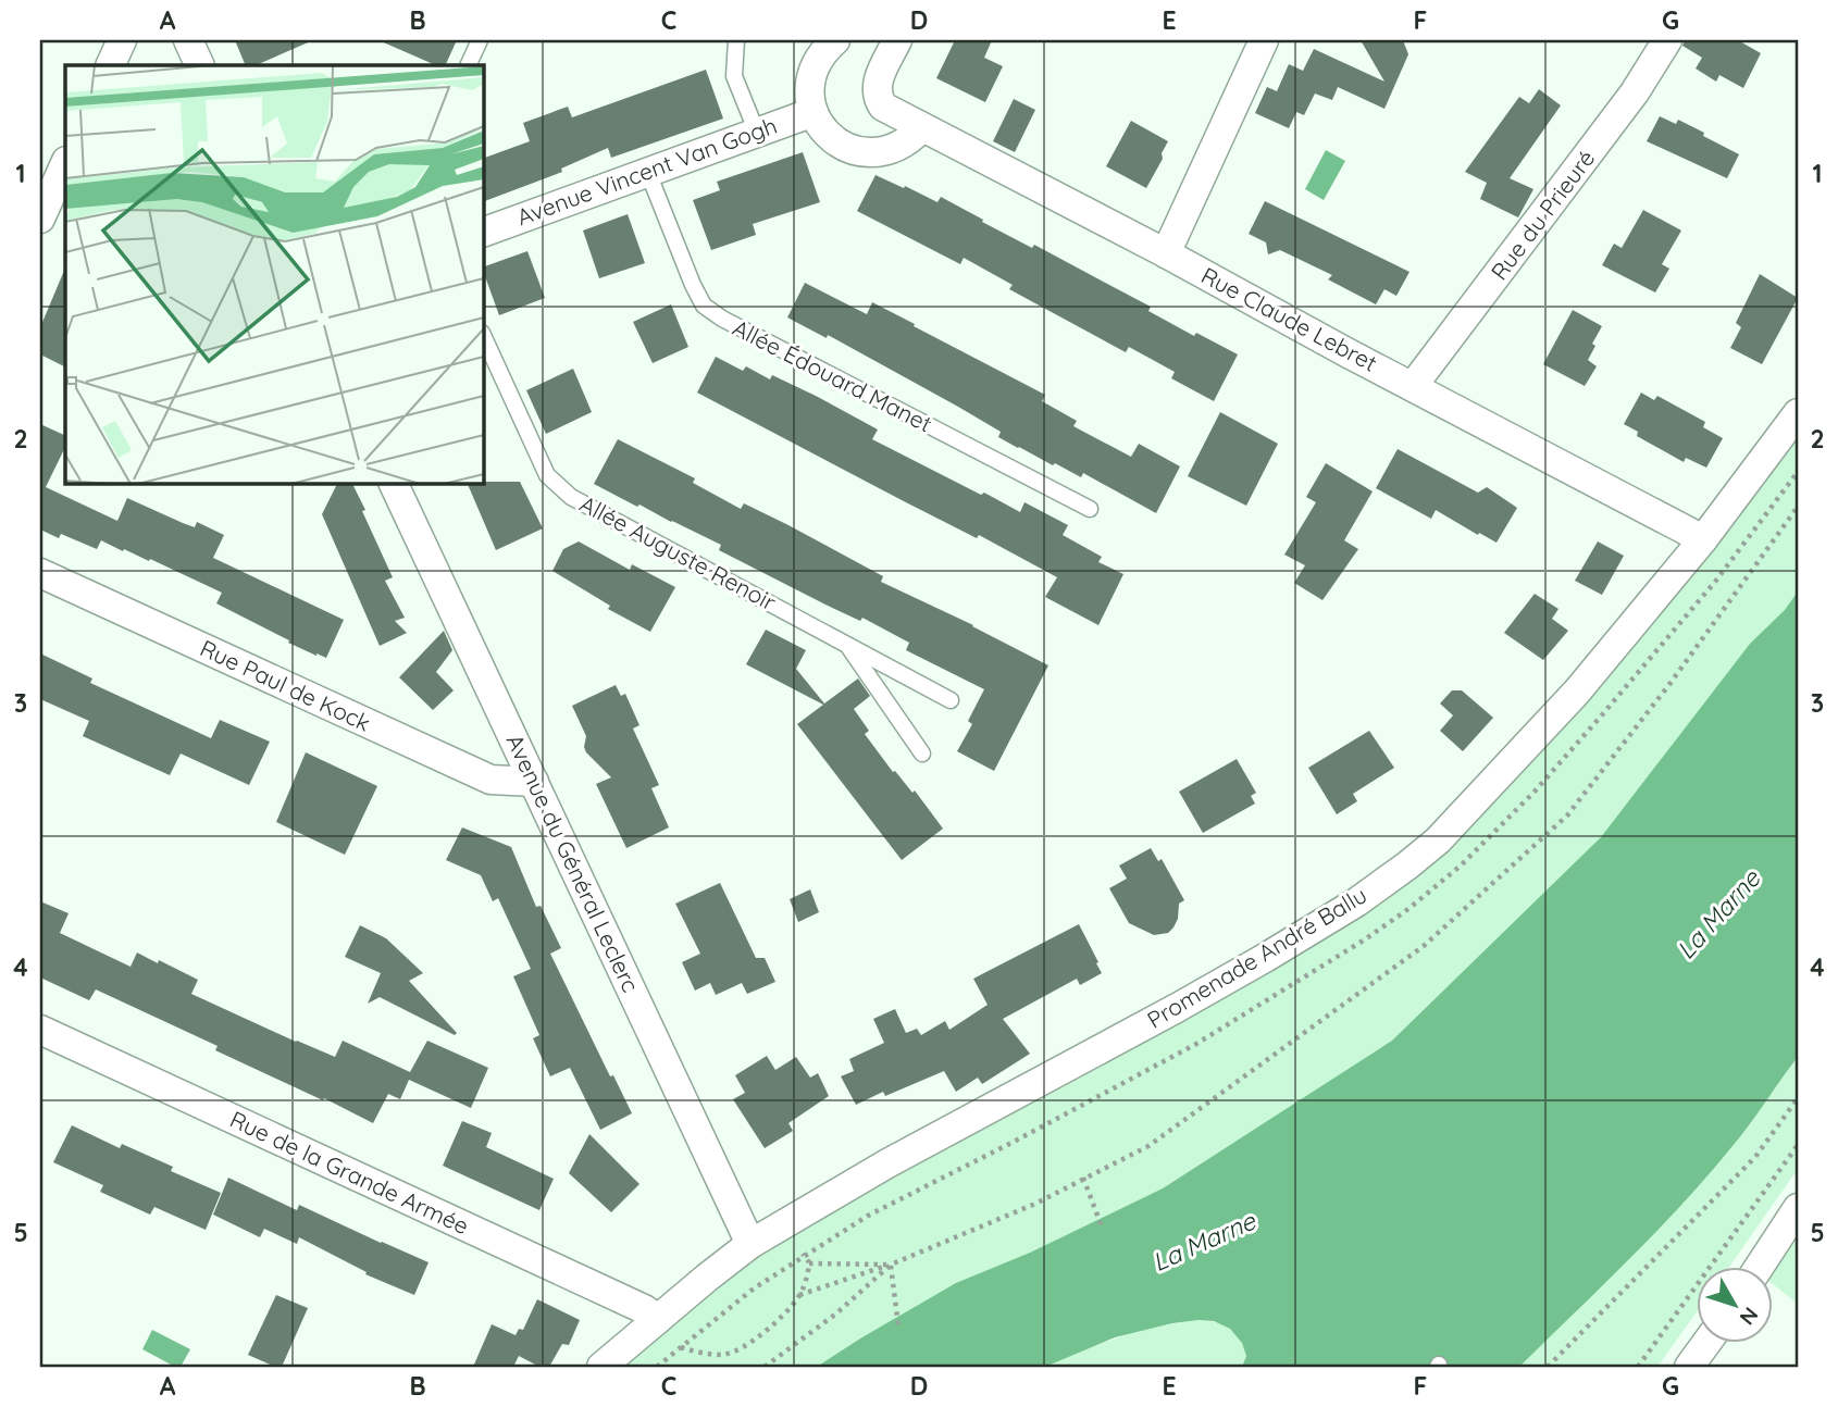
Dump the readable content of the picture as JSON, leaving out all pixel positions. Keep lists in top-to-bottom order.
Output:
{
  "streets": {
    "street": [
      "Avenue Vincent Van Gogh",
      "Rue du Prieuré",
      "Rue Claude Lebret",
      "Rue Paul de Kock",
      "Avenue du Général Leclerc",
      "Promenade André Ballu",
      "Rue de la Grande Armée"
    ],
    "lane": ["Allée Édouard Manet", "Allée Auguste Renoir"]
  },
  "crossings": [
    ["Avenue Vincent Van Gogh", "Allée Édouard Manet"],
    ["Rue du Prieuré", "Rue Claude Lebret"],
    ["Rue Claude Lebret", "Promenade André Ballu"],
    ["Rue Paul de Kock", "Avenue du Général Leclerc"],
    ["Avenue du Général Leclerc", "Promenade André Ballu"],
    ["Promenade André Ballu", "Rue de la Grande Armée"]
  ],
  "water": ["La Marne"],
  "north": "bottom right",
  "grid": {
    "columns": [
      "A",
      "B",
      "C",
      "D",
      "E",
      "F",
      "G"
    ],
    "rows": [
      "1",
      "2",
      "3",
      "4",
      "5"
    ]
  }
}
